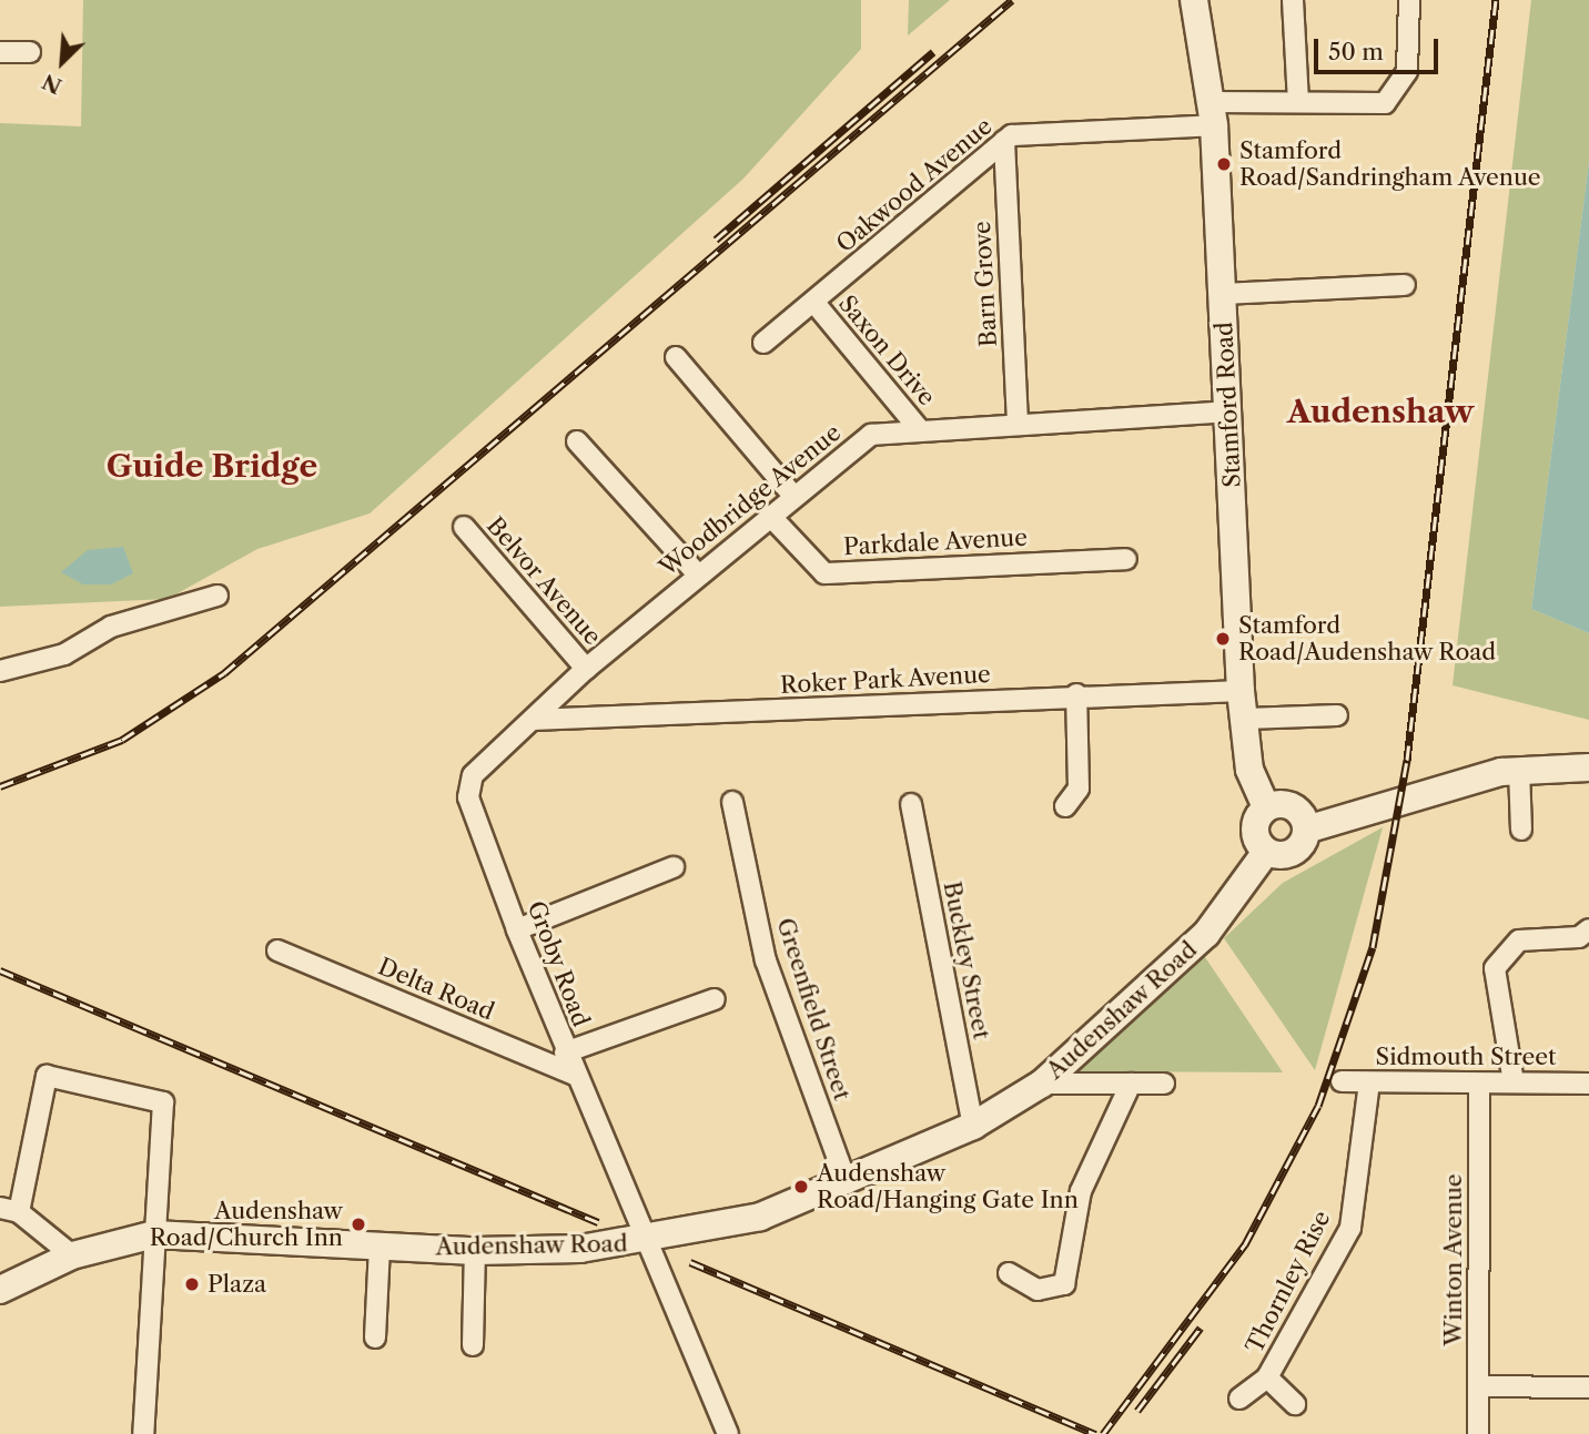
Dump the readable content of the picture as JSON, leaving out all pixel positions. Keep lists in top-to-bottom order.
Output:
{
  "streets": {
    "main road": ["Stamford Road", "Audenshaw Road"],
    "street": [
      "Oakwood Avenue",
      "Barn Grove",
      "Saxon Drive",
      "Woodbridge Avenue",
      "Parkdale Avenue",
      "Belvor Avenue",
      "Roker Park Avenue",
      "Buckley Street",
      "Groby Road",
      "Delta Road",
      "Greenfield Street",
      "Sidmouth Street",
      "Winton Avenue",
      "Thornley Rise"
    ]
  },
  "crossings": [
    ["Oakwood Avenue", "Barn Grove"],
    ["Oakwood Avenue", "Saxon Drive"],
    ["Oakwood Avenue", "Stamford Road"],
    ["Barn Grove", "Woodbridge Avenue"],
    ["Saxon Drive", "Woodbridge Avenue"],
    ["Stamford Road", "Woodbridge Avenue"],
    ["Stamford Road", "Roker Park Avenue"],
    ["Stamford Road", "Audenshaw Road"],
    ["Woodbridge Avenue", "Parkdale Avenue"],
    ["Woodbridge Avenue", "Belvor Avenue"],
    ["Woodbridge Avenue", "Roker Park Avenue"],
    ["Woodbridge Avenue", "Groby Road"],
    ["Roker Park Avenue", "Groby Road"],
    ["Buckley Street", "Audenshaw Road"],
    ["Groby Road", "Delta Road"],
    ["Groby Road", "Audenshaw Road"],
    ["Greenfield Street", "Audenshaw Road"],
    ["Sidmouth Street", "Winton Avenue"],
    ["Sidmouth Street", "Thornley Rise"]
  ],
  "districts": ["Audenshaw", "Guide Bridge"],
  "places": [
    "Stamford Road/Sandringham Avenue",
    "Stamford Road/Audenshaw Road",
    "Audenshaw Road/Hanging Gate Inn",
    "Audenshaw Road/Church Inn",
    "Plaza"
  ],
  "scale_bar": "50 m",
  "north": "bottom left"
}
